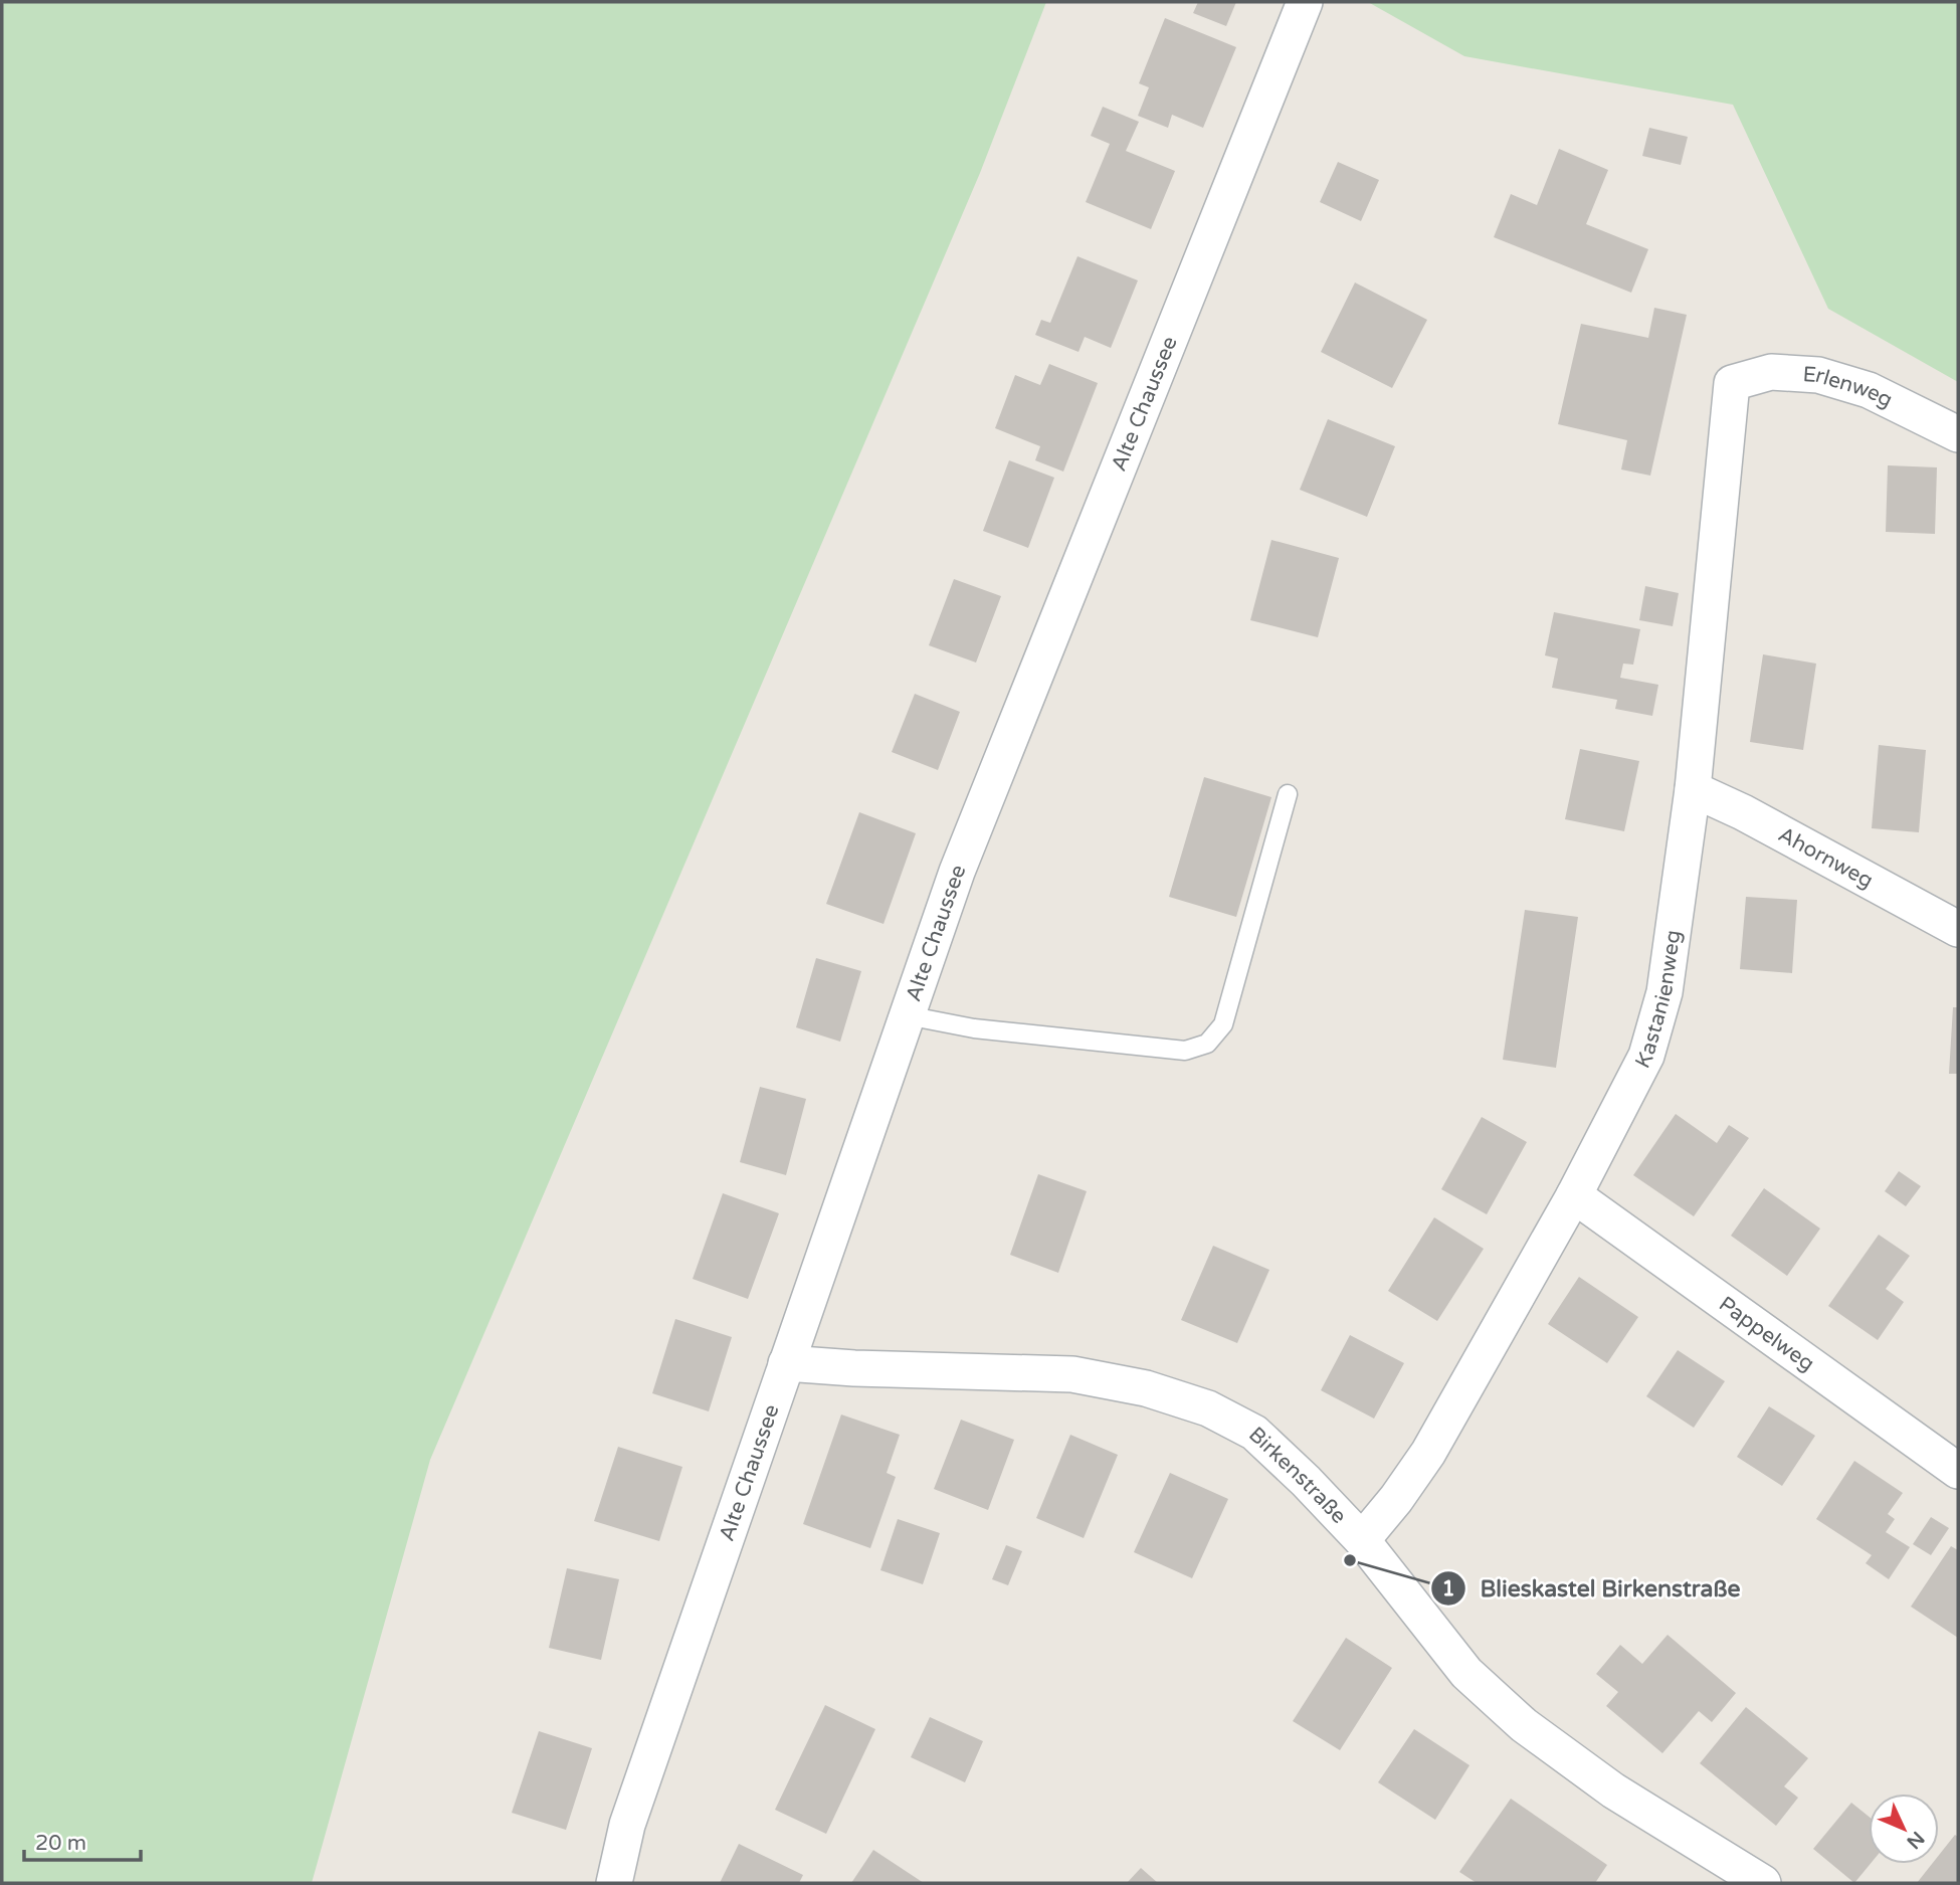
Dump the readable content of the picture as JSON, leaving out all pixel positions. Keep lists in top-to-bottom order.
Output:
{
  "streets": {
    "street": [
      "Erlenweg",
      "Alte Chaussee",
      "Ahornweg",
      "Kastanienweg",
      "Pappelweg",
      "Birkenstraße"
    ]
  },
  "crossings": [
    ["Erlenweg", "Kastanienweg"],
    ["Alte Chaussee", "Birkenstraße"],
    ["Ahornweg", "Kastanienweg"],
    ["Kastanienweg", "Pappelweg"],
    ["Kastanienweg", "Birkenstraße"]
  ],
  "places": ["Blieskastel Birkenstraße"],
  "scale_bar": "20 m",
  "north": "bottom right"
}
